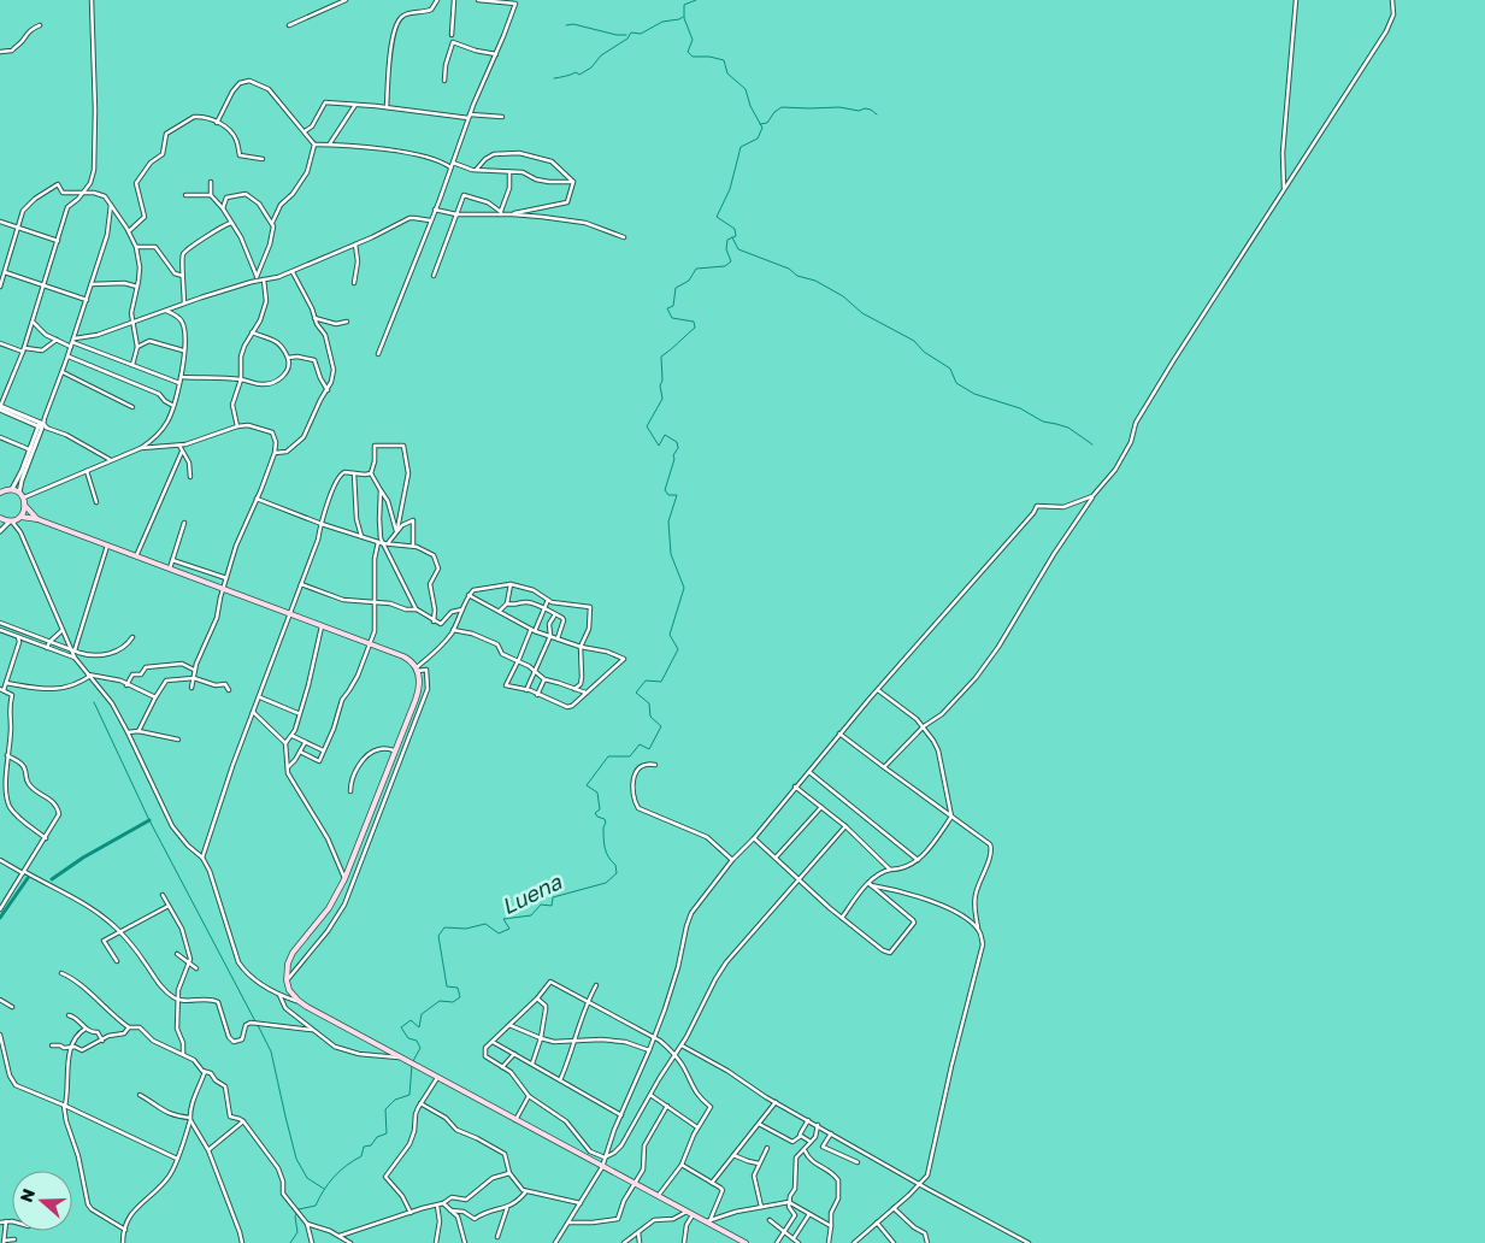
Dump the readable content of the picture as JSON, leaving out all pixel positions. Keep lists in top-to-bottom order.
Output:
{
  "water": ["Luena"],
  "north": "left"
}
